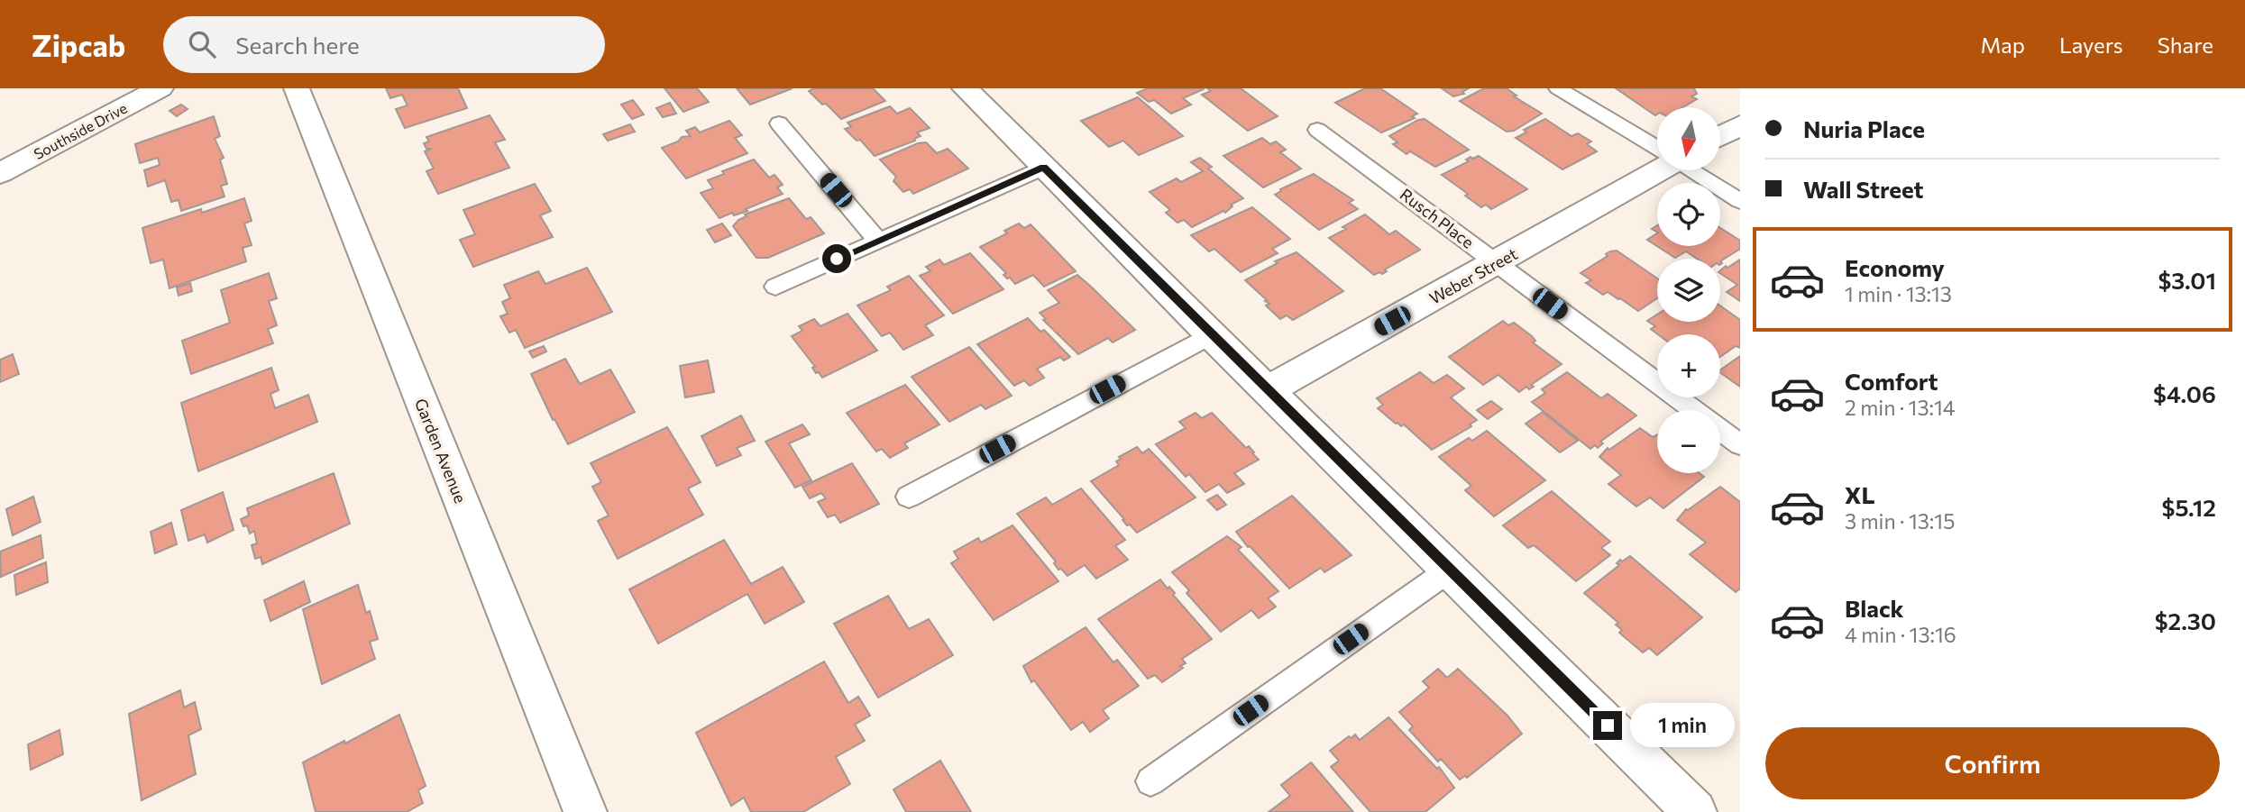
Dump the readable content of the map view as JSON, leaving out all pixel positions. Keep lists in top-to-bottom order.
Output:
{
  "streets": {
    "street": ["Southside Drive", "Weber Street", "Garden Avenue"],
    "lane": ["Rusch Place"]
  },
  "crossings": [
    ["Rusch Place", "Weber Street"]
  ],
  "north": "bottom",
  "page": {
    "header": "Zipcab",
    "search": "Search here",
    "nav": ["Map", "Layers", "Share"],
    "banner": ["Nuria Place", "Wall Street"],
    "map_buttons": ["+", "−"],
    "list": [
      {
        "name": "Economy",
        "note": "1 min · 13:13",
        "value": "$3.01"
      },
      {
        "name": "Comfort",
        "note": "2 min · 13:14",
        "value": "$4.06"
      },
      {
        "name": "XL",
        "note": "3 min · 13:15",
        "value": "$5.12"
      },
      {
        "name": "Black",
        "note": "4 min · 13:16",
        "value": "$2.30"
      }
    ],
    "bubble": "1 min",
    "buttons": "Confirm"
  }
}
